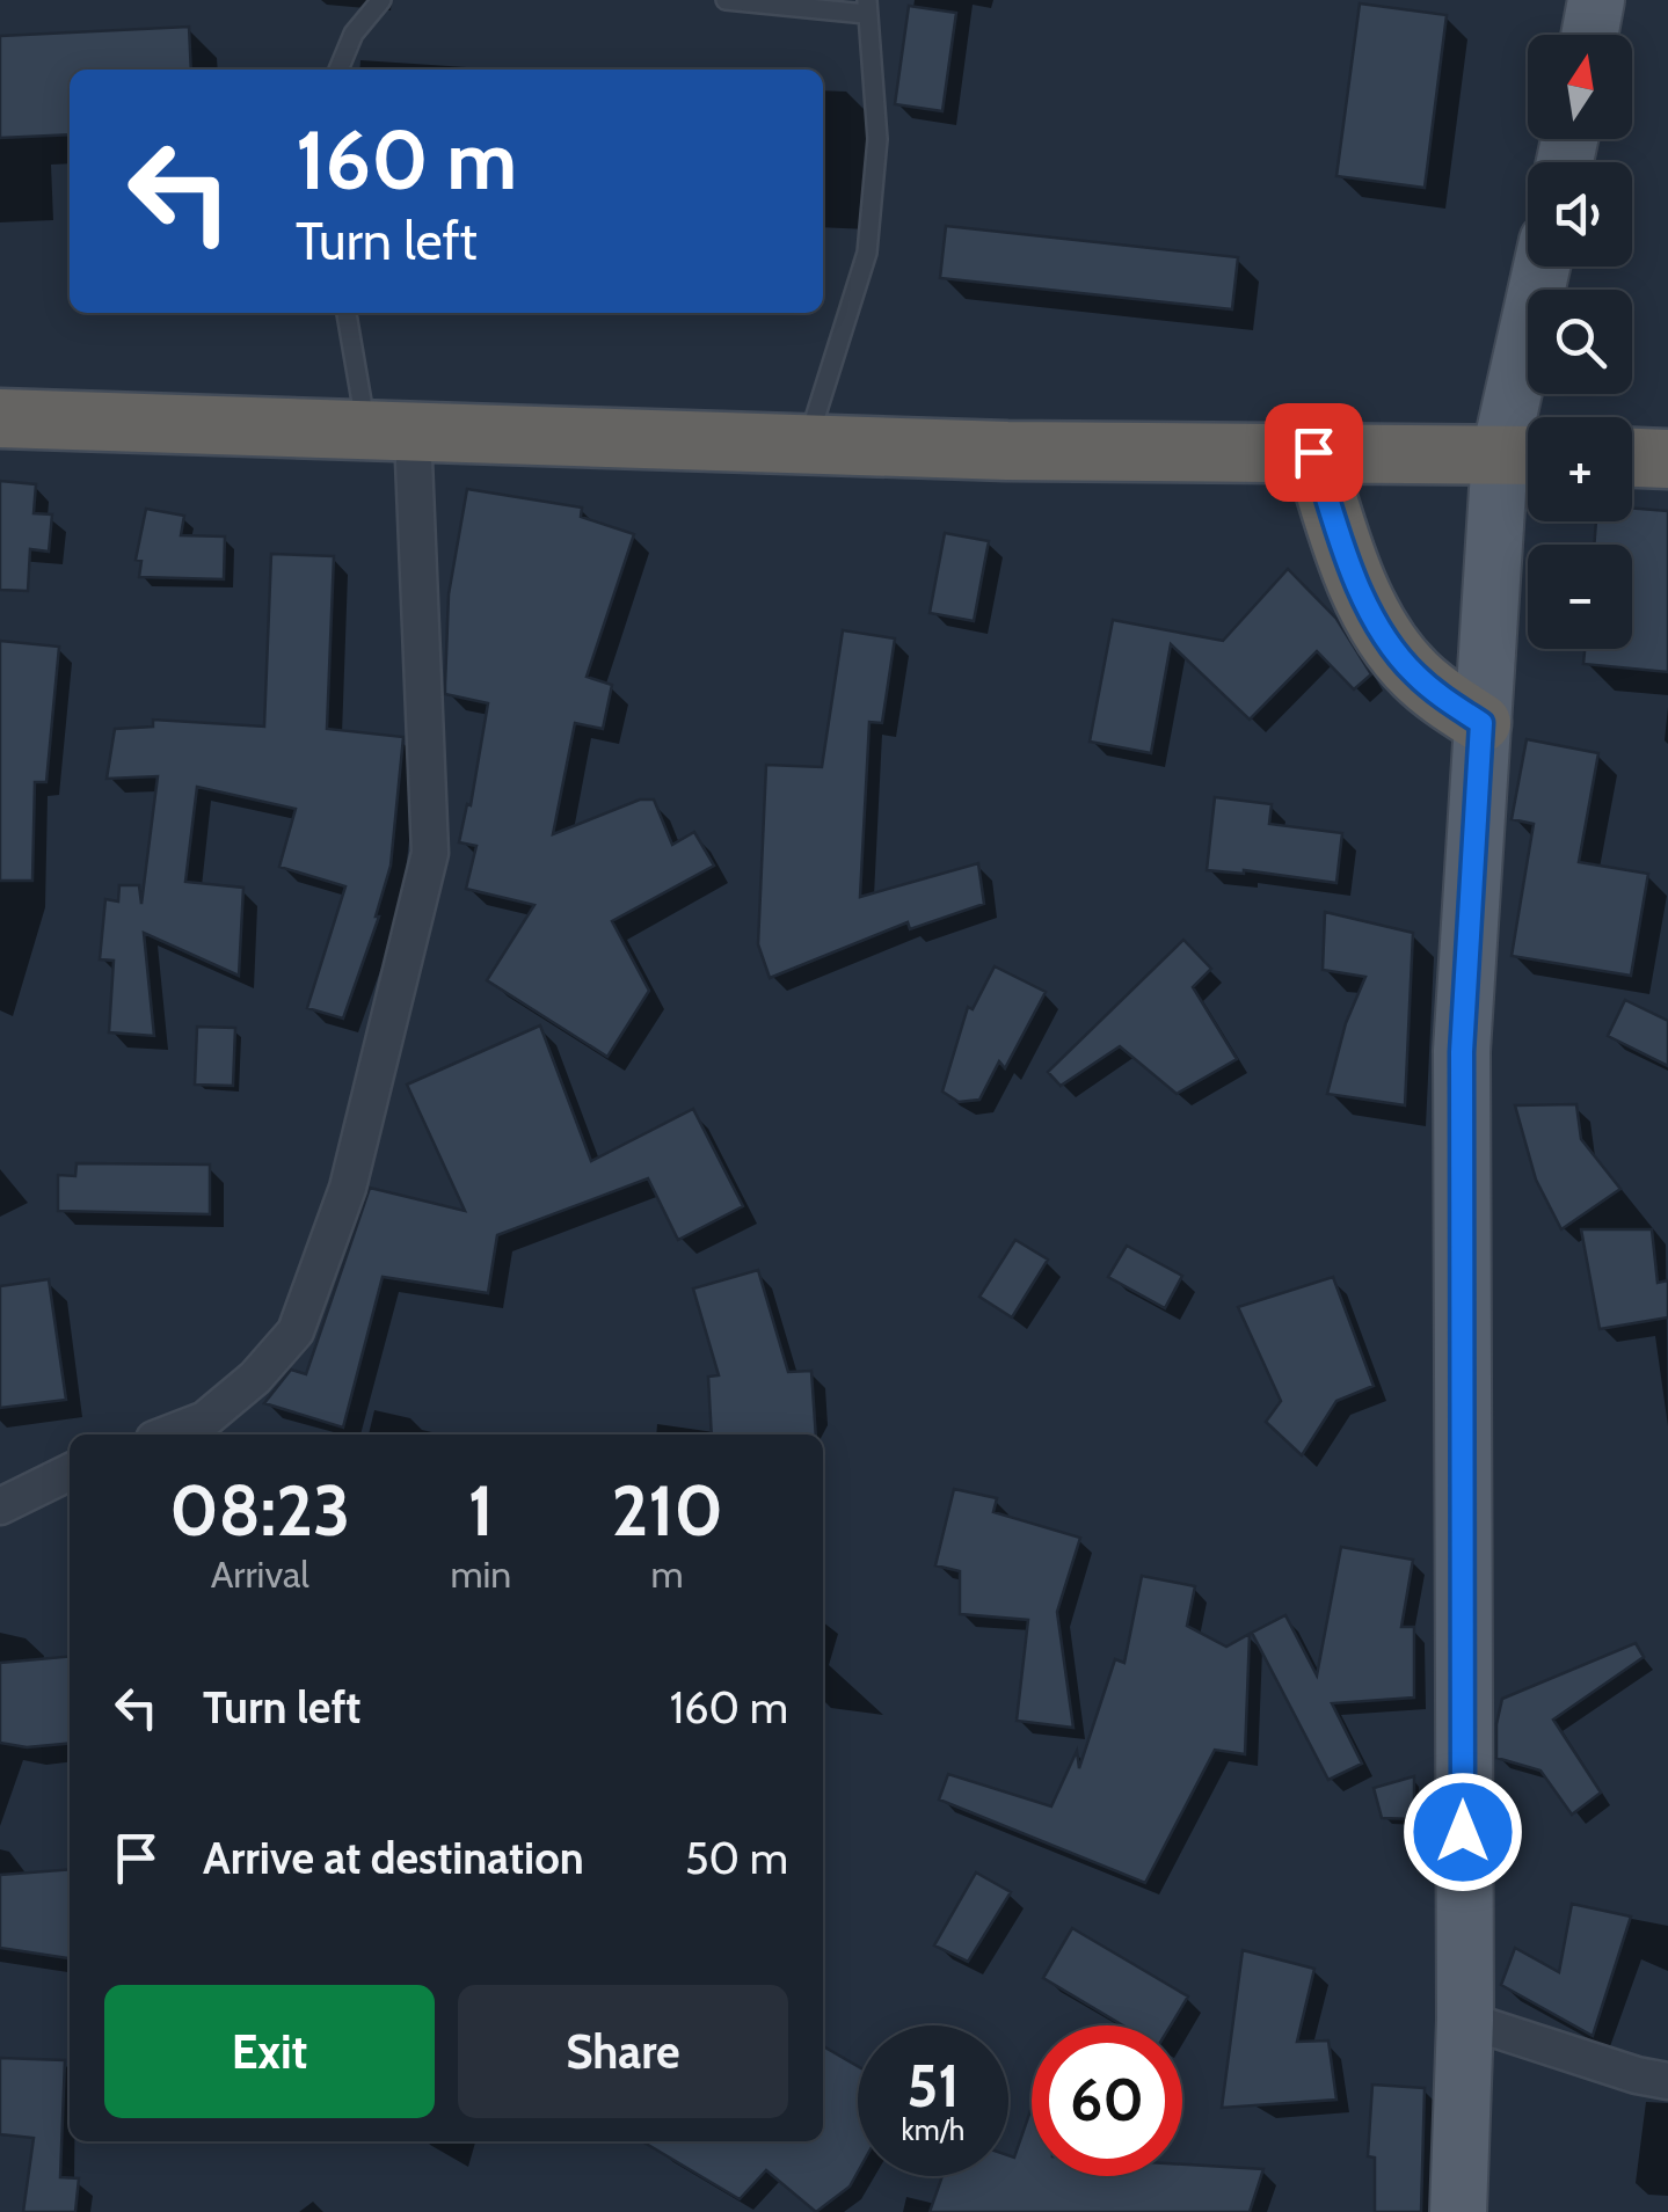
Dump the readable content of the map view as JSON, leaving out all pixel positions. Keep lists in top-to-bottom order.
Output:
{
  "north": "top",
  "page": {
    "map_buttons": ["+", "−"],
    "turn": ["160 m", "Turn left"],
    "eta": [
      "08:23",
      "Arrival",
      "1",
      "min",
      "210",
      "m"
    ],
    "list": [
      {
        "name": "Turn left",
        "value": "160 m"
      },
      {
        "name": "Arrive at destination",
        "value": "50 m"
      }
    ],
    "buttons": ["Exit", "Share"],
    "speed": "51 km/h",
    "limit": "60"
  }
}
